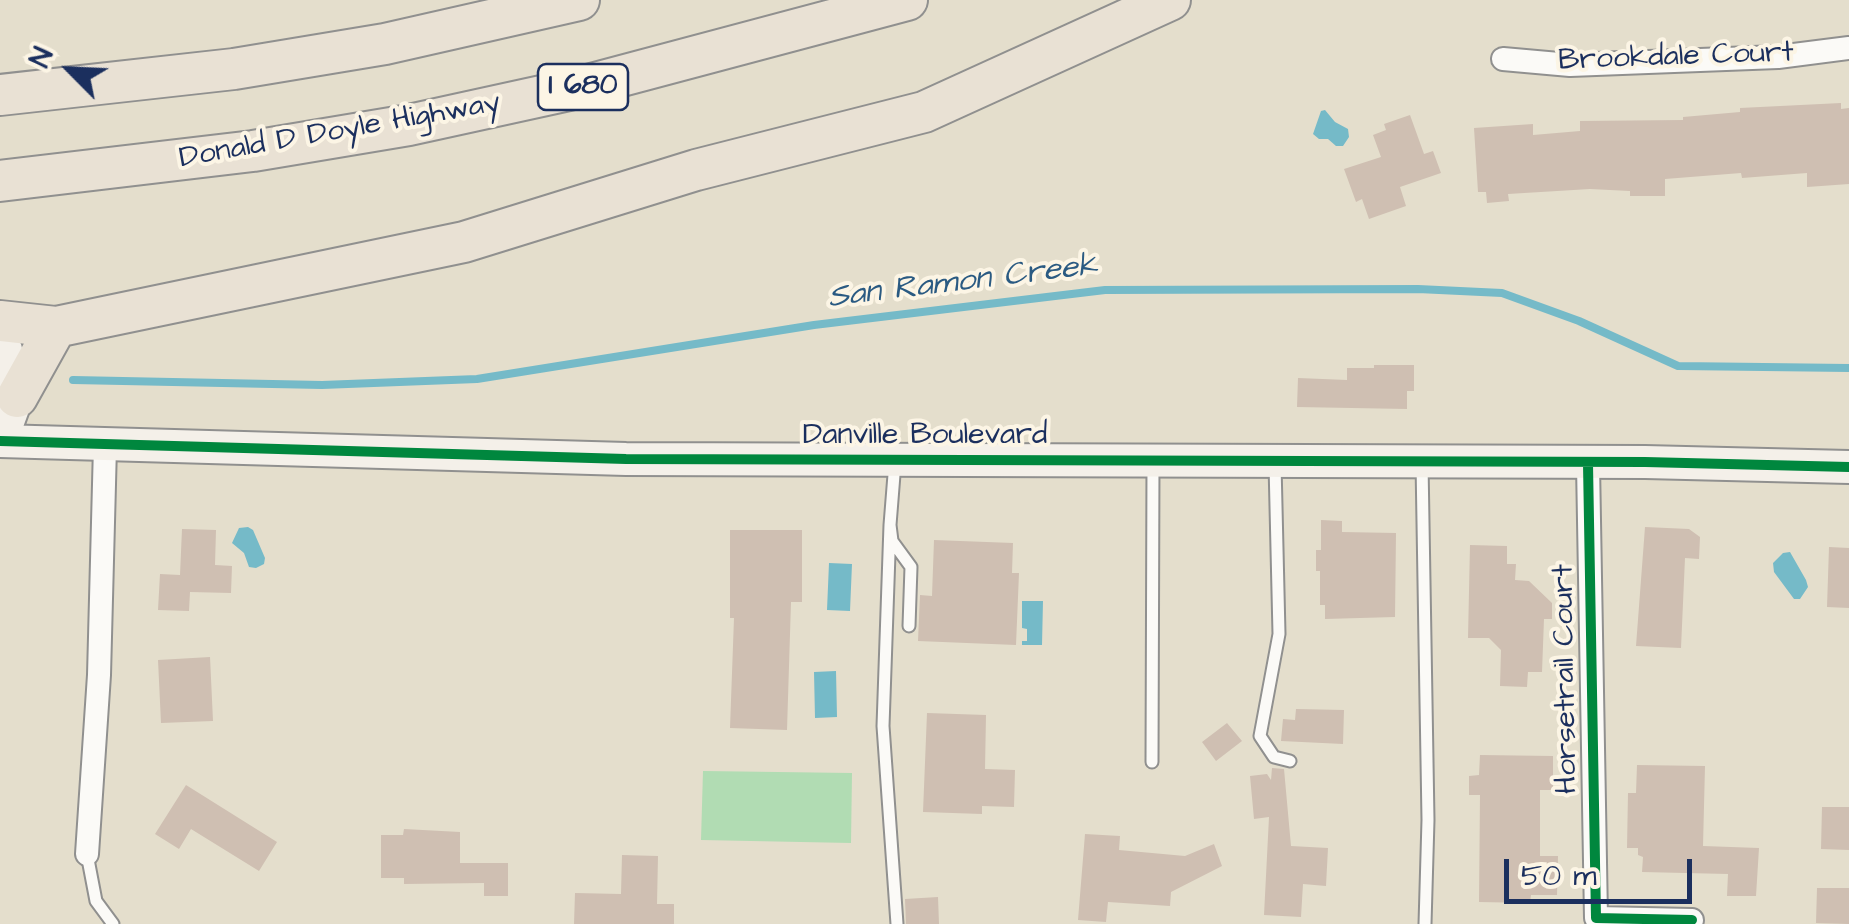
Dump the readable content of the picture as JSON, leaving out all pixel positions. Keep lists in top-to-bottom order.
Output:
{
  "streets": {
    "highway": ["I 680", "Donald D Doyle Highway"],
    "main road": ["Danville Boulevard"],
    "street": ["Brookdale Court", "Horsetrail Court"]
  },
  "crossings": [
    ["Danville Boulevard", "Horsetrail Court"]
  ],
  "water": ["San Ramon Creek"],
  "scale_bar": "50 m",
  "north": "top left"
}
